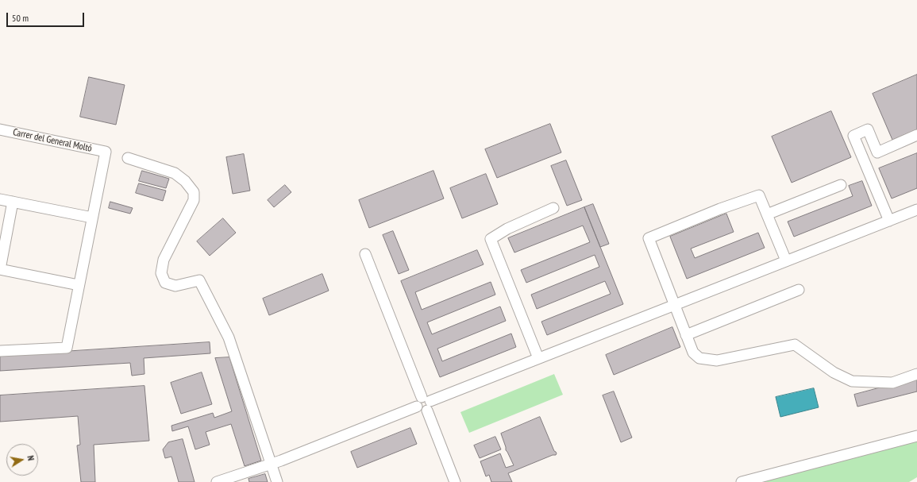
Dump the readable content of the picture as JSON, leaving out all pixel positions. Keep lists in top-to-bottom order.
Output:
{
  "streets": {
    "street": ["Carrer del General Moltó"]
  },
  "scale_bar": "50 m",
  "north": "right"
}
